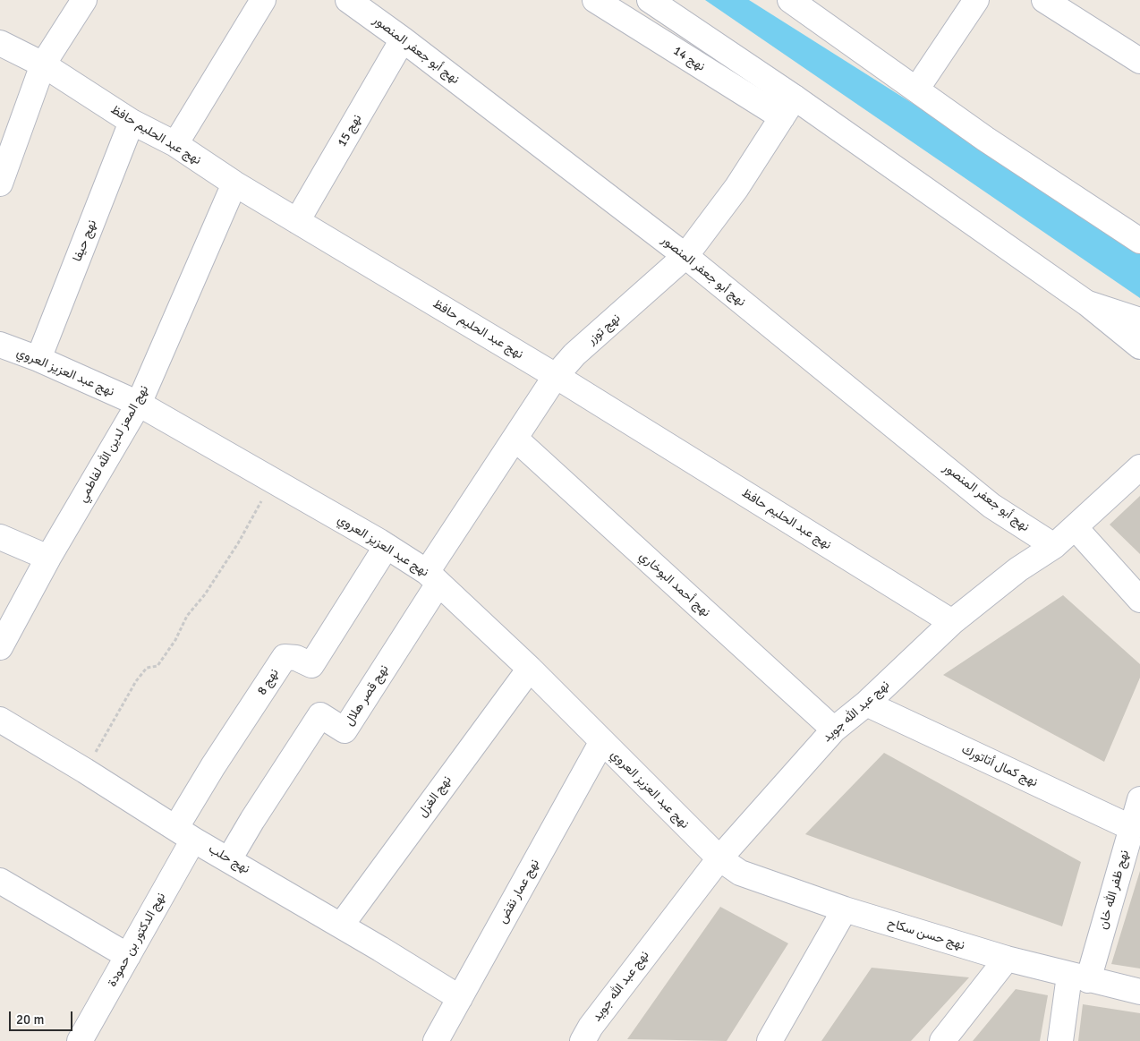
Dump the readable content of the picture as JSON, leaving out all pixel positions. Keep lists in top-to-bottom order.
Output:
{
  "streets": {
    "street": [
      "نهج أبو جعفر المنصور",
      "نهج 14",
      "نهج 15",
      "نهج عبد الحليم حافظ",
      "نهج حيفا",
      "نهج توزر",
      "نهج عبد العزيز العروي",
      "نهج المعز لدين الله لفاطمي",
      "نهج أحمد البوخاري",
      "نهج 8",
      "نهج قصر هلال",
      "نهج عبد الله جويد",
      "نهج كمال أتاتورك",
      "نهج الغزل",
      "نهج حلب",
      "نهج ظفر الله خان",
      "نهج عمار نقض",
      "نهج حسن سكاح",
      "نهج الدكتور بن حمودة"
    ]
  },
  "crossings": [
    ["نهج أبو جعفر المنصور", "نهج 15"],
    ["نهج أبو جعفر المنصور", "نهج توزر"],
    ["نهج أبو جعفر المنصور", "نهج عبد الله جويد"],
    ["نهج 14", "نهج توزر"],
    ["نهج 15", "نهج عبد الحليم حافظ"],
    ["نهج عبد الحليم حافظ", "نهج حيفا"],
    ["نهج عبد الحليم حافظ", "نهج توزر"],
    ["نهج عبد الحليم حافظ", "نهج المعز لدين الله لفاطمي"],
    ["نهج عبد الحليم حافظ", "نهج عبد الله جويد"],
    ["نهج حيفا", "نهج عبد العزيز العروي"],
    ["نهج توزر", "نهج عبد العزيز العروي"],
    ["نهج توزر", "نهج أحمد البوخاري"],
    ["نهج توزر", "نهج قصر هلال"],
    ["نهج عبد العزيز العروي", "نهج المعز لدين الله لفاطمي"],
    ["نهج عبد العزيز العروي", "نهج 8"],
    ["نهج عبد العزيز العروي", "نهج قصر هلال"],
    ["نهج عبد العزيز العروي", "نهج عبد الله جويد"],
    ["نهج عبد العزيز العروي", "نهج الغزل"],
    ["نهج عبد العزيز العروي", "نهج عمار نقض"],
    ["نهج عبد العزيز العروي", "نهج حسن سكاح"],
    ["نهج أحمد البوخاري", "نهج عبد الله جويد"],
    ["نهج 8", "نهج حلب"],
    ["نهج 8", "نهج الدكتور بن حمودة"],
    ["نهج قصر هلال", "نهج حلب"],
    ["نهج عبد الله جويد", "نهج كمال أتاتورك"],
    ["نهج عبد الله جويد", "نهج حسن سكاح"],
    ["نهج كمال أتاتورك", "نهج ظفر الله خان"],
    ["نهج الغزل", "نهج حلب"],
    ["نهج حلب", "نهج عمار نقض"],
    ["نهج حلب", "نهج الدكتور بن حمودة"],
    ["نهج ظفر الله خان", "نهج حسن سكاح"]
  ],
  "scale_bar": "20 m"
}
